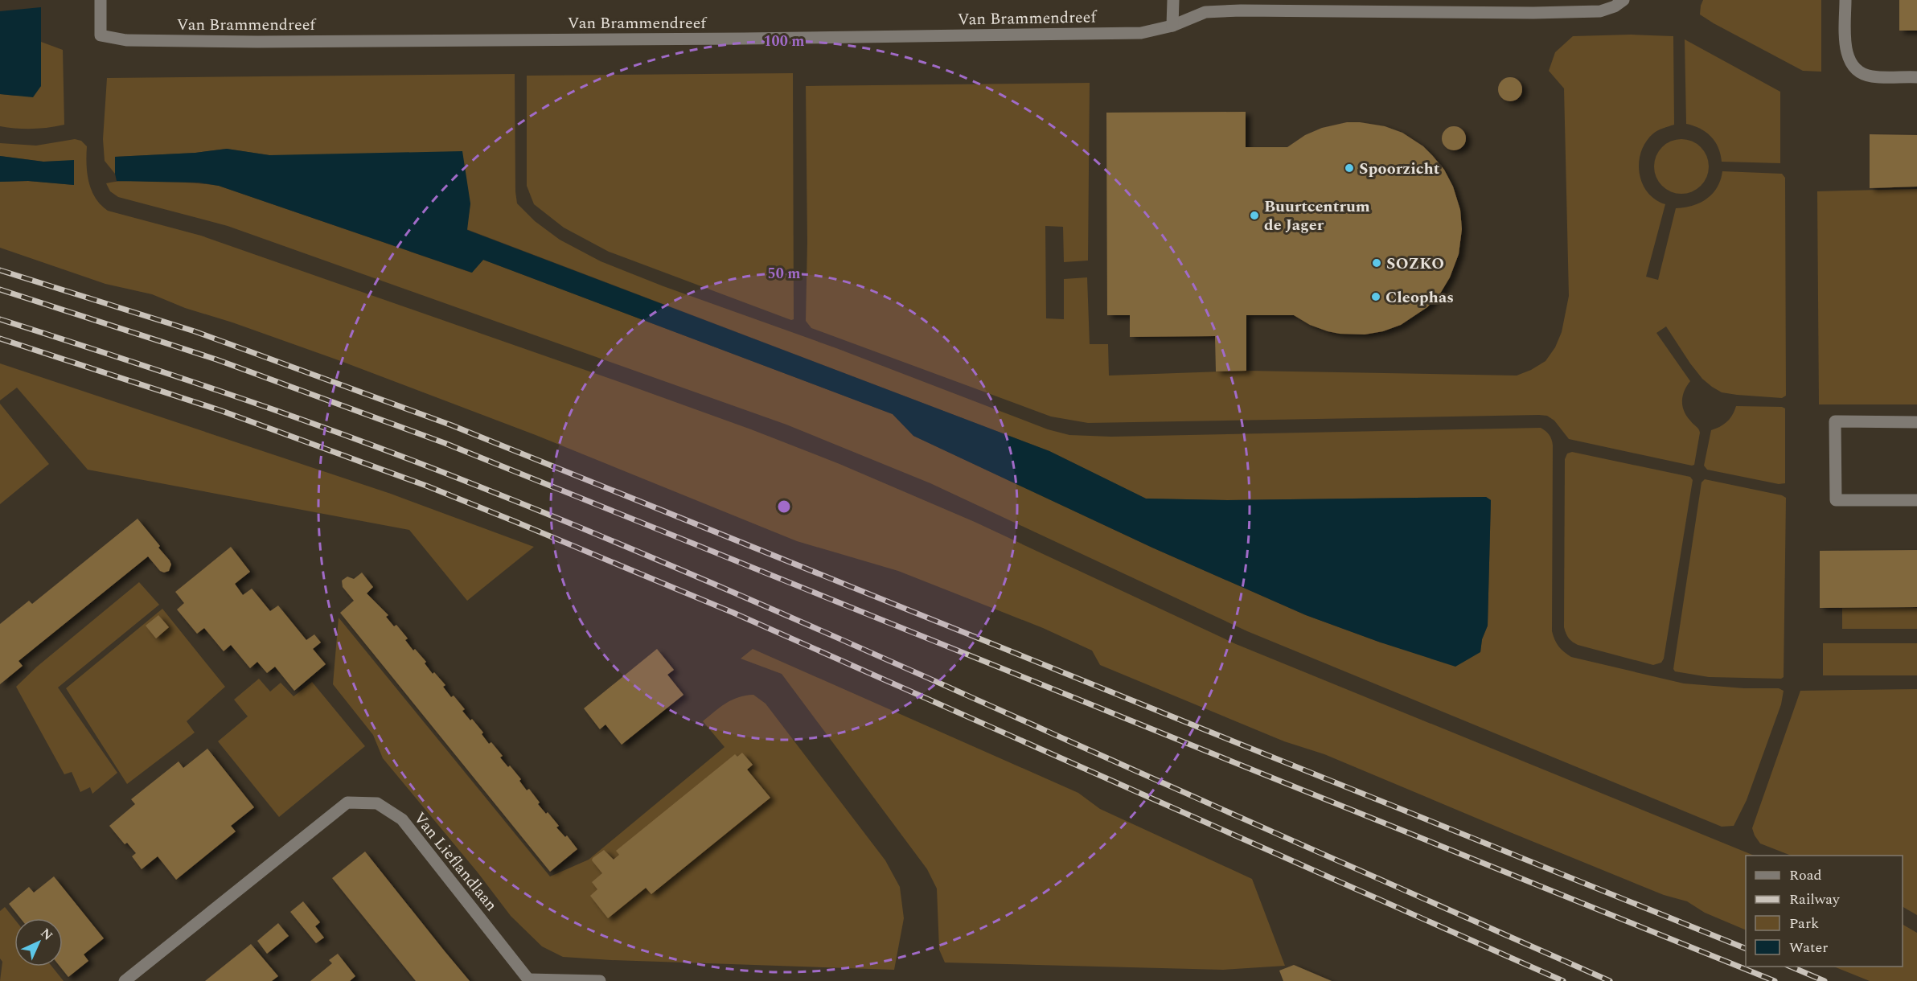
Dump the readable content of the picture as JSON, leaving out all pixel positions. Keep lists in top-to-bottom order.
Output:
{
  "streets": {
    "street": ["Van Brammendreef", "Van Lieflandlaan"]
  },
  "places": [
    "Spoorzicht",
    "Buurtcentrum de Jager",
    "SOZKO",
    "Cleophas"
  ],
  "legend": [
    "Road",
    "Railway",
    "Park",
    "Water"
  ],
  "north": "top right",
  "rings": ["100 m", "50 m"]
}
